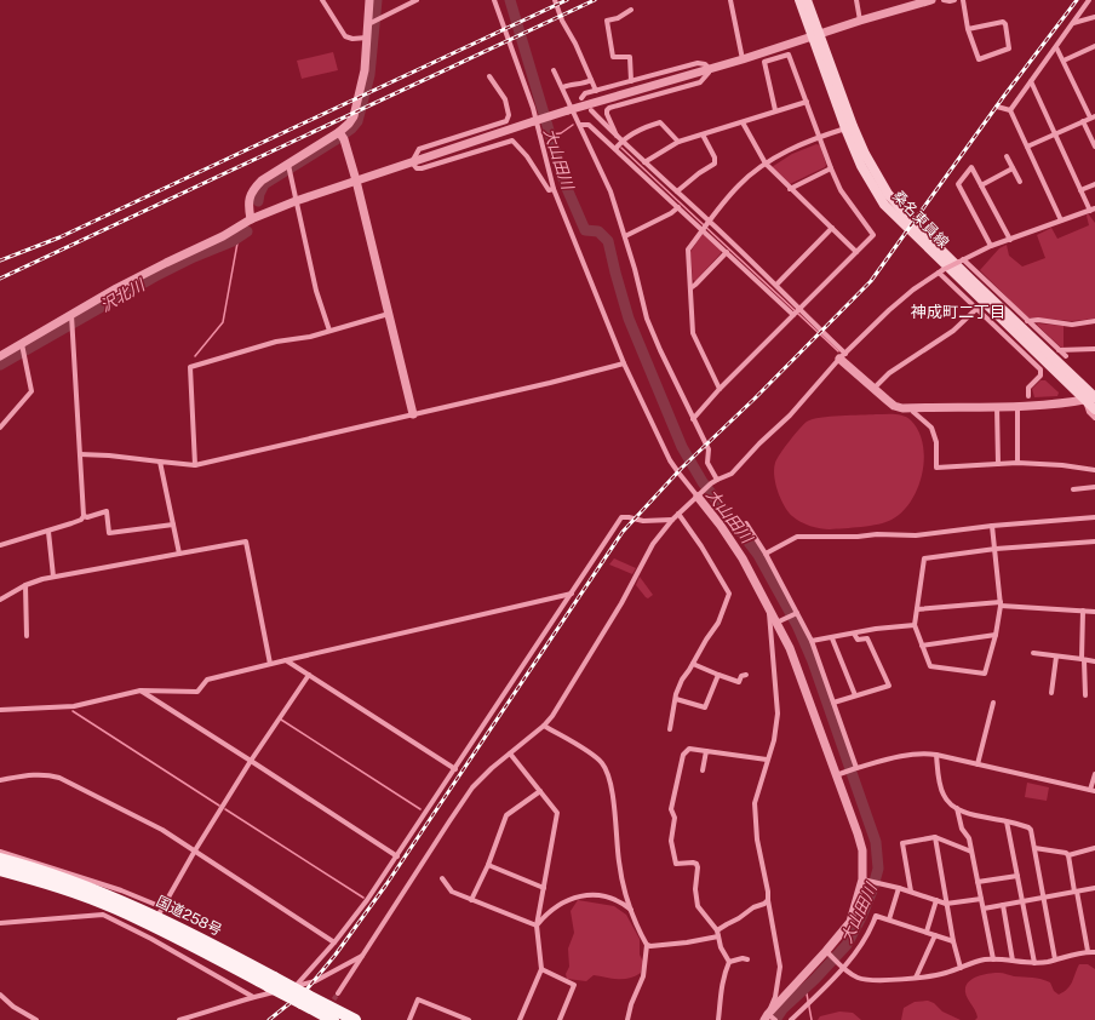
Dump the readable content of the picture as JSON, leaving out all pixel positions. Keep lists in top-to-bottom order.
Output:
{
  "streets": {
    "highway": ["国道258号"],
    "main road": ["桑名東員線"]
  },
  "districts": ["神成町二丁目"],
  "water": ["大山田川", "沢北川"]
}
